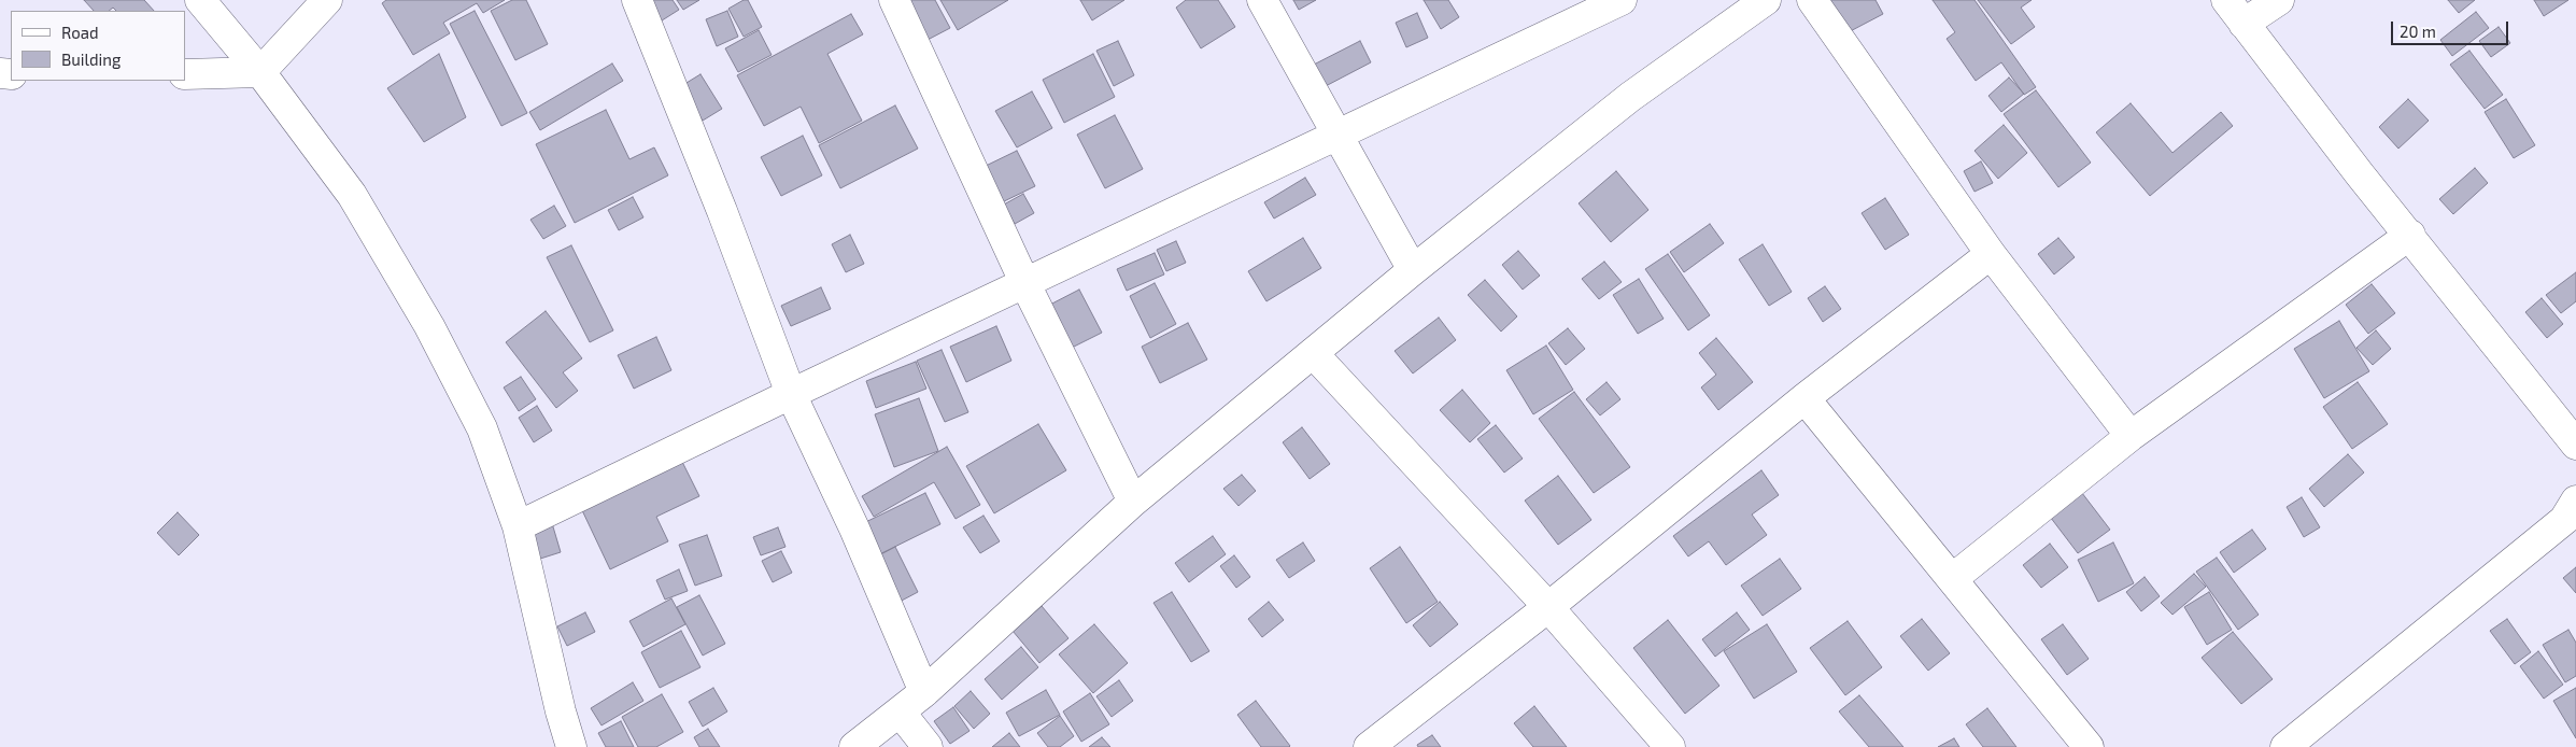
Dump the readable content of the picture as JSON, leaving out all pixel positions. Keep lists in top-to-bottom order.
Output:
{
  "legend": ["Road", "Building"],
  "scale_bar": "20 m"
}
